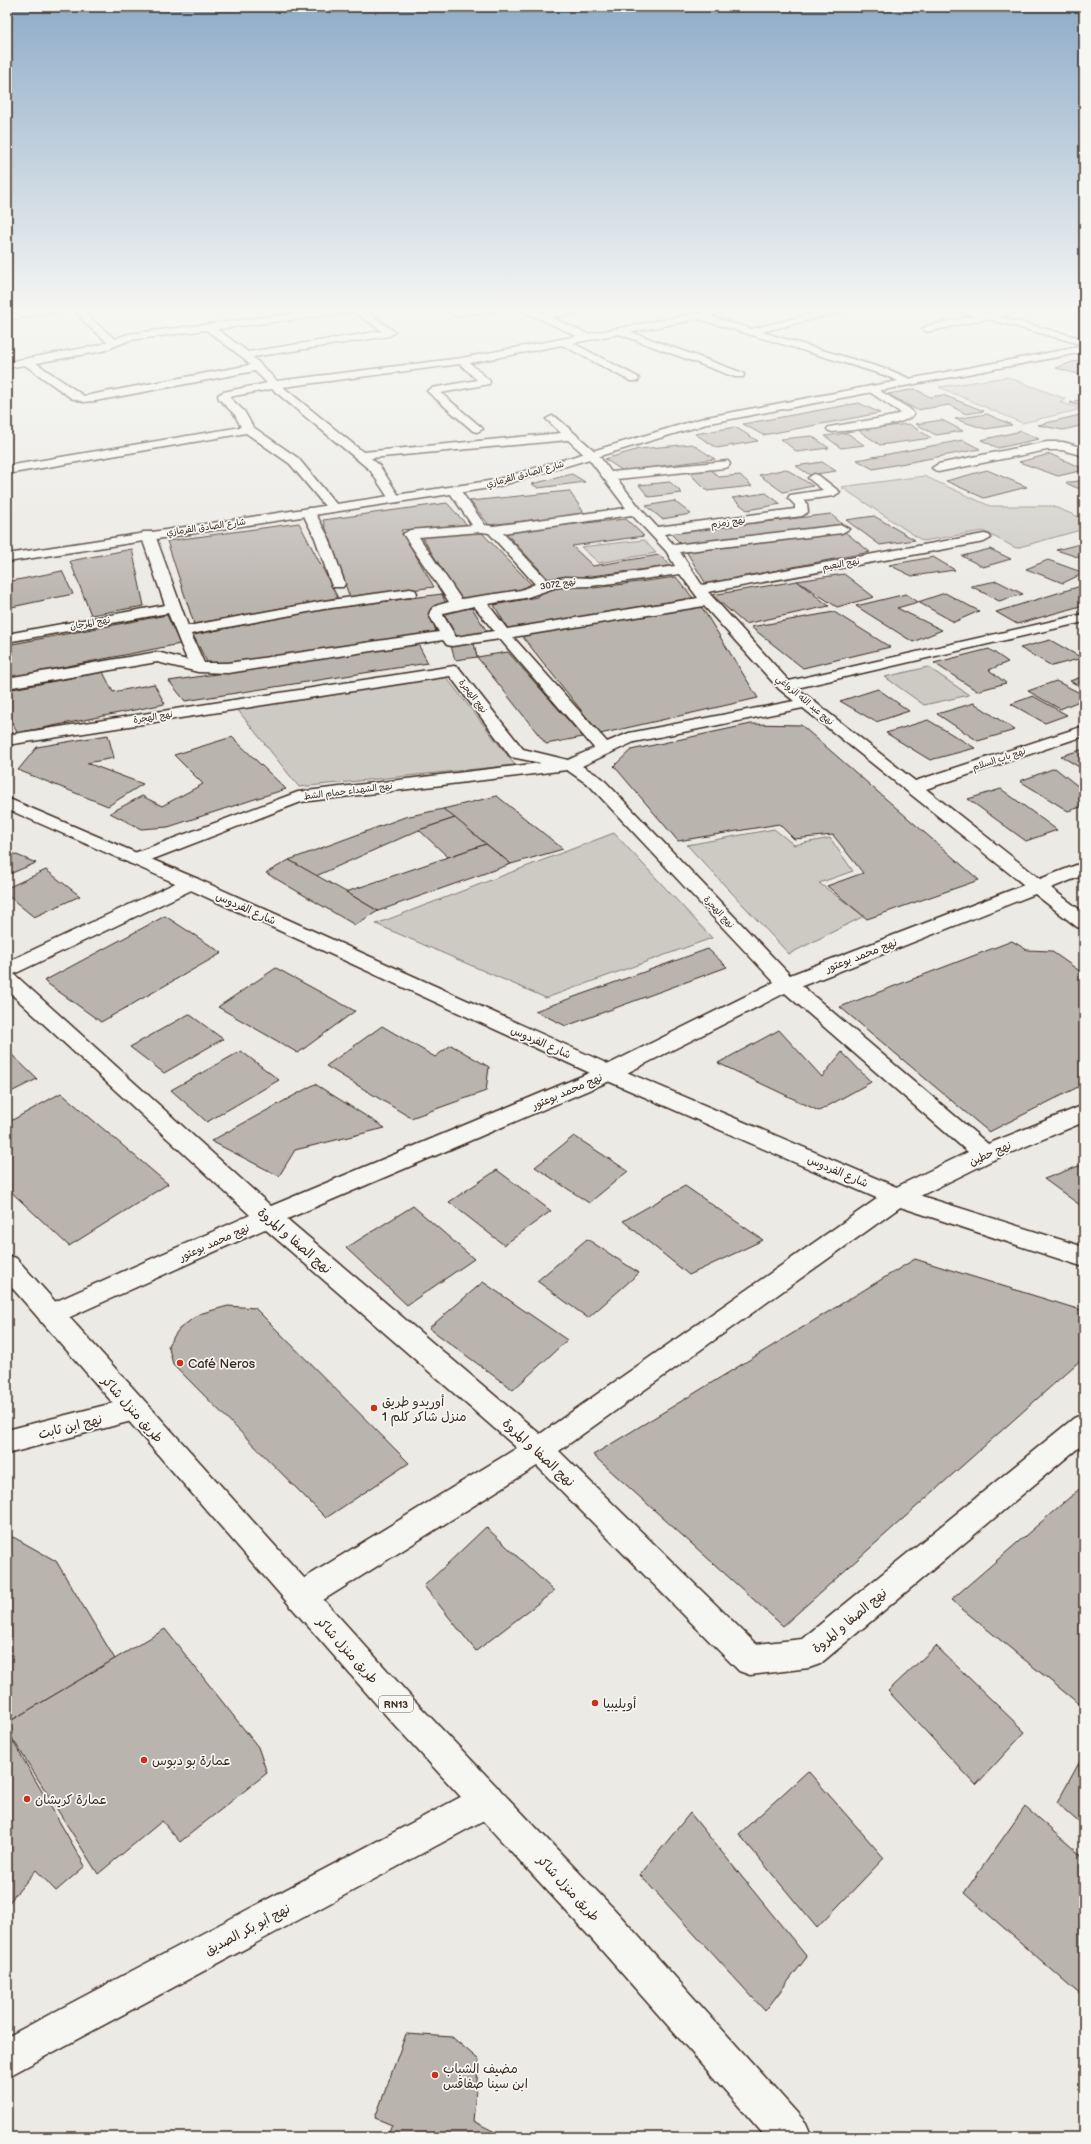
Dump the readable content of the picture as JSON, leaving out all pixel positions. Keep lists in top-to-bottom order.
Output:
{
  "streets": {
    "street": [
      "شارع الصادق القرمازي",
      "نهج زمزم",
      "نهج النعيم",
      "نهج 3072",
      "نهج المرجان",
      "نهج الهجرة",
      "نهج عبد الله الزواغي",
      "نهج باب السلام",
      "نهج الشهداء حمام الشط",
      "شارع الفردوس",
      "نهج محمد بوعتور",
      "نهج حطين",
      "نهج الصفا و المروة",
      "طريق منزل شاكر",
      "نهج ابن ثابت",
      "RN13",
      "نهج أبو بكر الصديق"
    ]
  },
  "crossings": [
    ["شارع الصادق القرمازي", "نهج عبد الله الزواغي"],
    ["نهج زمزم", "نهج عبد الله الزواغي"],
    ["نهج النعيم", "نهج 3072"],
    ["نهج النعيم", "نهج عبد الله الزواغي"],
    ["نهج 3072", "نهج عبد الله الزواغي"],
    ["نهج الهجرة", "نهج الشهداء حمام الشط"],
    ["نهج الهجرة", "نهج محمد بوعتور"],
    ["نهج الهجرة", "نهج حطين"],
    ["نهج عبد الله الزواغي", "نهج باب السلام"],
    ["نهج عبد الله الزواغي", "نهج الشهداء حمام الشط"],
    ["نهج عبد الله الزواغي", "نهج محمد بوعتور"],
    ["نهج الشهداء حمام الشط", "شارع الفردوس"],
    ["شارع الفردوس", "نهج محمد بوعتور"],
    ["شارع الفردوس", "نهج حطين"],
    ["نهج محمد بوعتور", "نهج الصفا و المروة"],
    ["نهج محمد بوعتور", "طريق منزل شاكر"],
    ["نهج حطين", "نهج الصفا و المروة"],
    ["نهج حطين", "طريق منزل شاكر"],
    ["طريق منزل شاكر", "نهج ابن ثابت"],
    ["طريق منزل شاكر", "نهج أبو بكر الصديق"]
  ],
  "places": [
    "Café Neros",
    "أوريدو طريق منزل شاكر كلم 1",
    "أويليبيا",
    "عمارة بو دبوس",
    "عمارة كريشان",
    "مضيف الشباب ابن سينا صفاقس"
  ]
}
